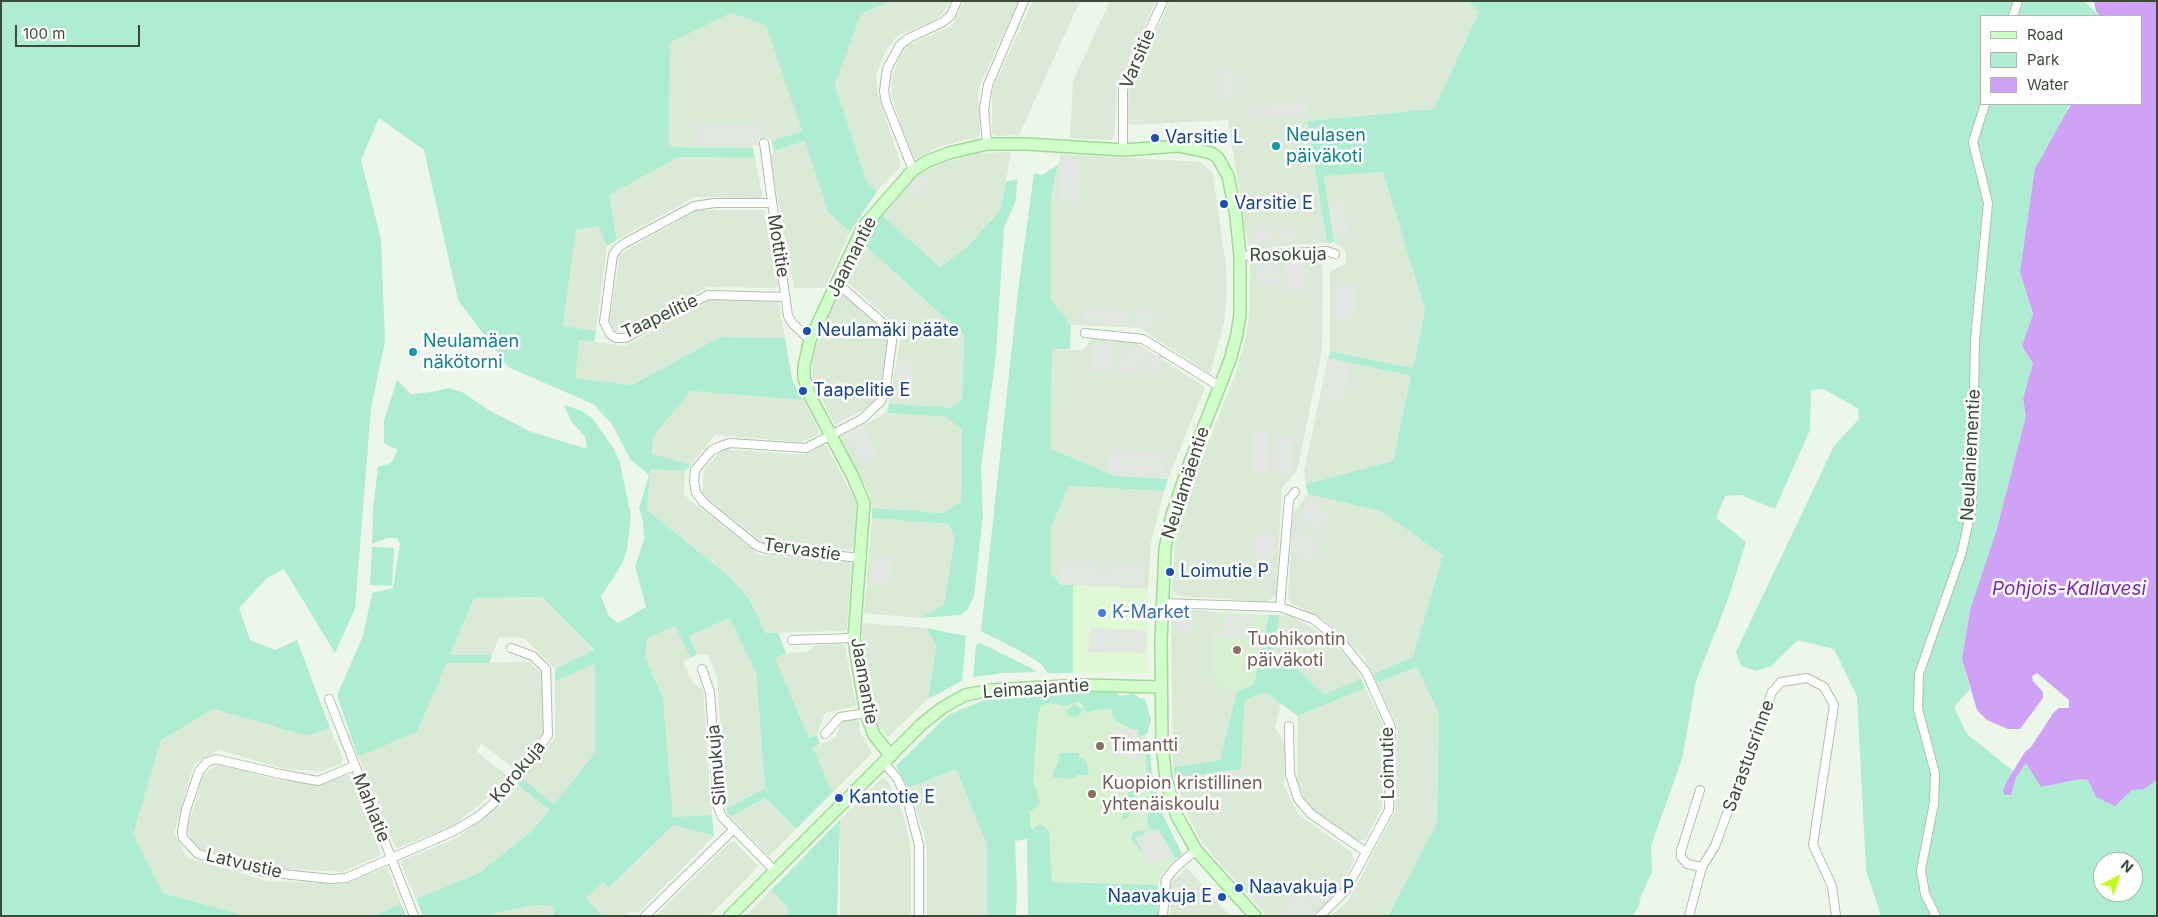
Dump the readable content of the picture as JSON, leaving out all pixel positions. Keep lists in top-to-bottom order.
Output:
{
  "streets": {
    "street": [
      "Varsitie",
      "Mottitie",
      "Rosokuja",
      "Jaamantie",
      "Taapelitie",
      "Neulaniementie",
      "Neulamäentie",
      "Tervastie",
      "Leimaajantie",
      "Sarastusrinne",
      "Loimutie",
      "Silmukuja",
      "Korokuja",
      "Mahlatie",
      "Latvustie"
    ]
  },
  "crossings": [
    ["Varsitie", "Jaamantie"],
    ["Mottitie", "Jaamantie"],
    ["Mottitie", "Taapelitie"],
    ["Rosokuja", "Neulamäentie"],
    ["Jaamantie", "Neulamäentie"],
    ["Jaamantie", "Tervastie"],
    ["Jaamantie", "Leimaajantie"],
    ["Neulamäentie", "Leimaajantie"],
    ["Neulamäentie", "Loimutie"],
    ["Leimaajantie", "Silmukuja"],
    ["Korokuja", "Mahlatie"],
    ["Korokuja", "Latvustie"],
    ["Mahlatie", "Latvustie"]
  ],
  "water": ["Pohjois-Kallavesi"],
  "places": [
    "Varsitie L",
    "Neulasen päiväkoti",
    "Varsitie E",
    "Neulamäki pääte",
    "Neulamäen näkötorni",
    "Taapelitie E",
    "Loimutie P",
    "K-Market",
    "Tuohikontin päiväkoti",
    "Timantti",
    "Kuopion kristillinen yhtenäiskoulu",
    "Kantotie E",
    "Naavakuja P",
    "Naavakuja E"
  ],
  "legend": ["Road", "Park", "Water"],
  "scale_bar": "100 m",
  "north": "top right"
}
